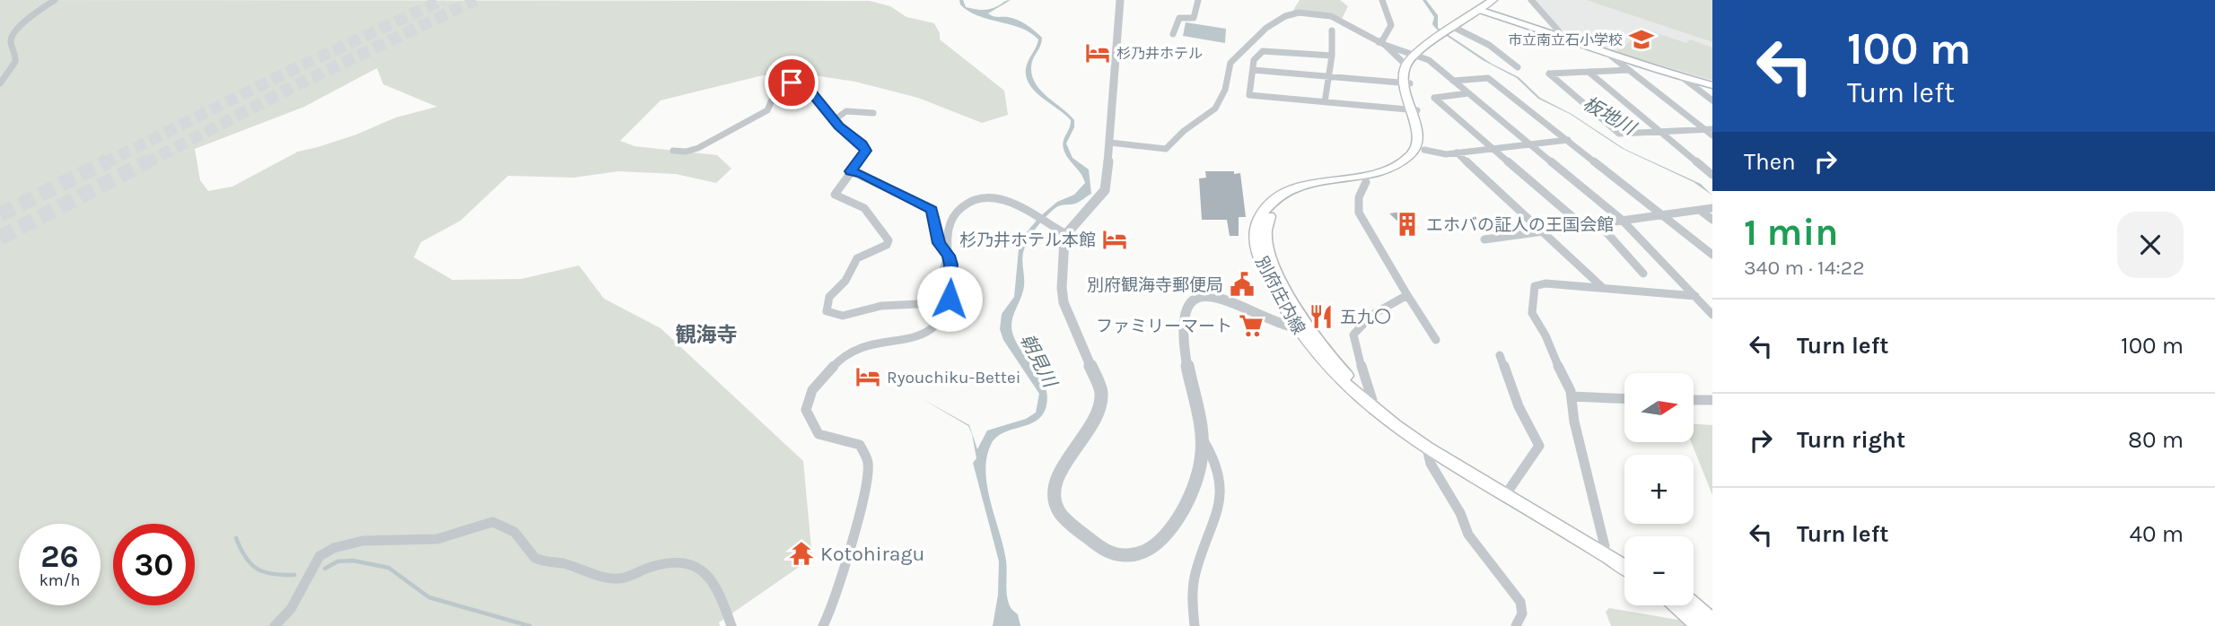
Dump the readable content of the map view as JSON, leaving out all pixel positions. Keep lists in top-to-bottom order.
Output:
{
  "streets": {
    "main road": ["別府庄内線"]
  },
  "districts": ["観海寺"],
  "water": ["板地川", "朝見川"],
  "places": {
    "school or university": ["市立南立石小学校"],
    "hotel": ["杉乃井ホテル", "杉乃井ホテル本館", "Ryouchiku-Bettei"],
    "building": ["エホバの証人の王国会館"],
    "public building": ["別府観海寺郵便局"],
    "restaurant": ["五九〇"],
    "supermarket": ["ファミリーマート"],
    "temple": ["Kotohiragu"]
  },
  "north": "right",
  "page": {
    "turn": ["100 m", "Turn left"],
    "then": "Then",
    "heading": ["1 min", "340 m · 14:22"],
    "list": [
      {
        "name": "Turn left",
        "value": "100 m"
      },
      {
        "name": "Turn right",
        "value": "80 m"
      },
      {
        "name": "Turn left",
        "value": "40 m"
      }
    ],
    "map_buttons": ["+", "−"],
    "speed": "26 km/h",
    "limit": "30"
  }
}
